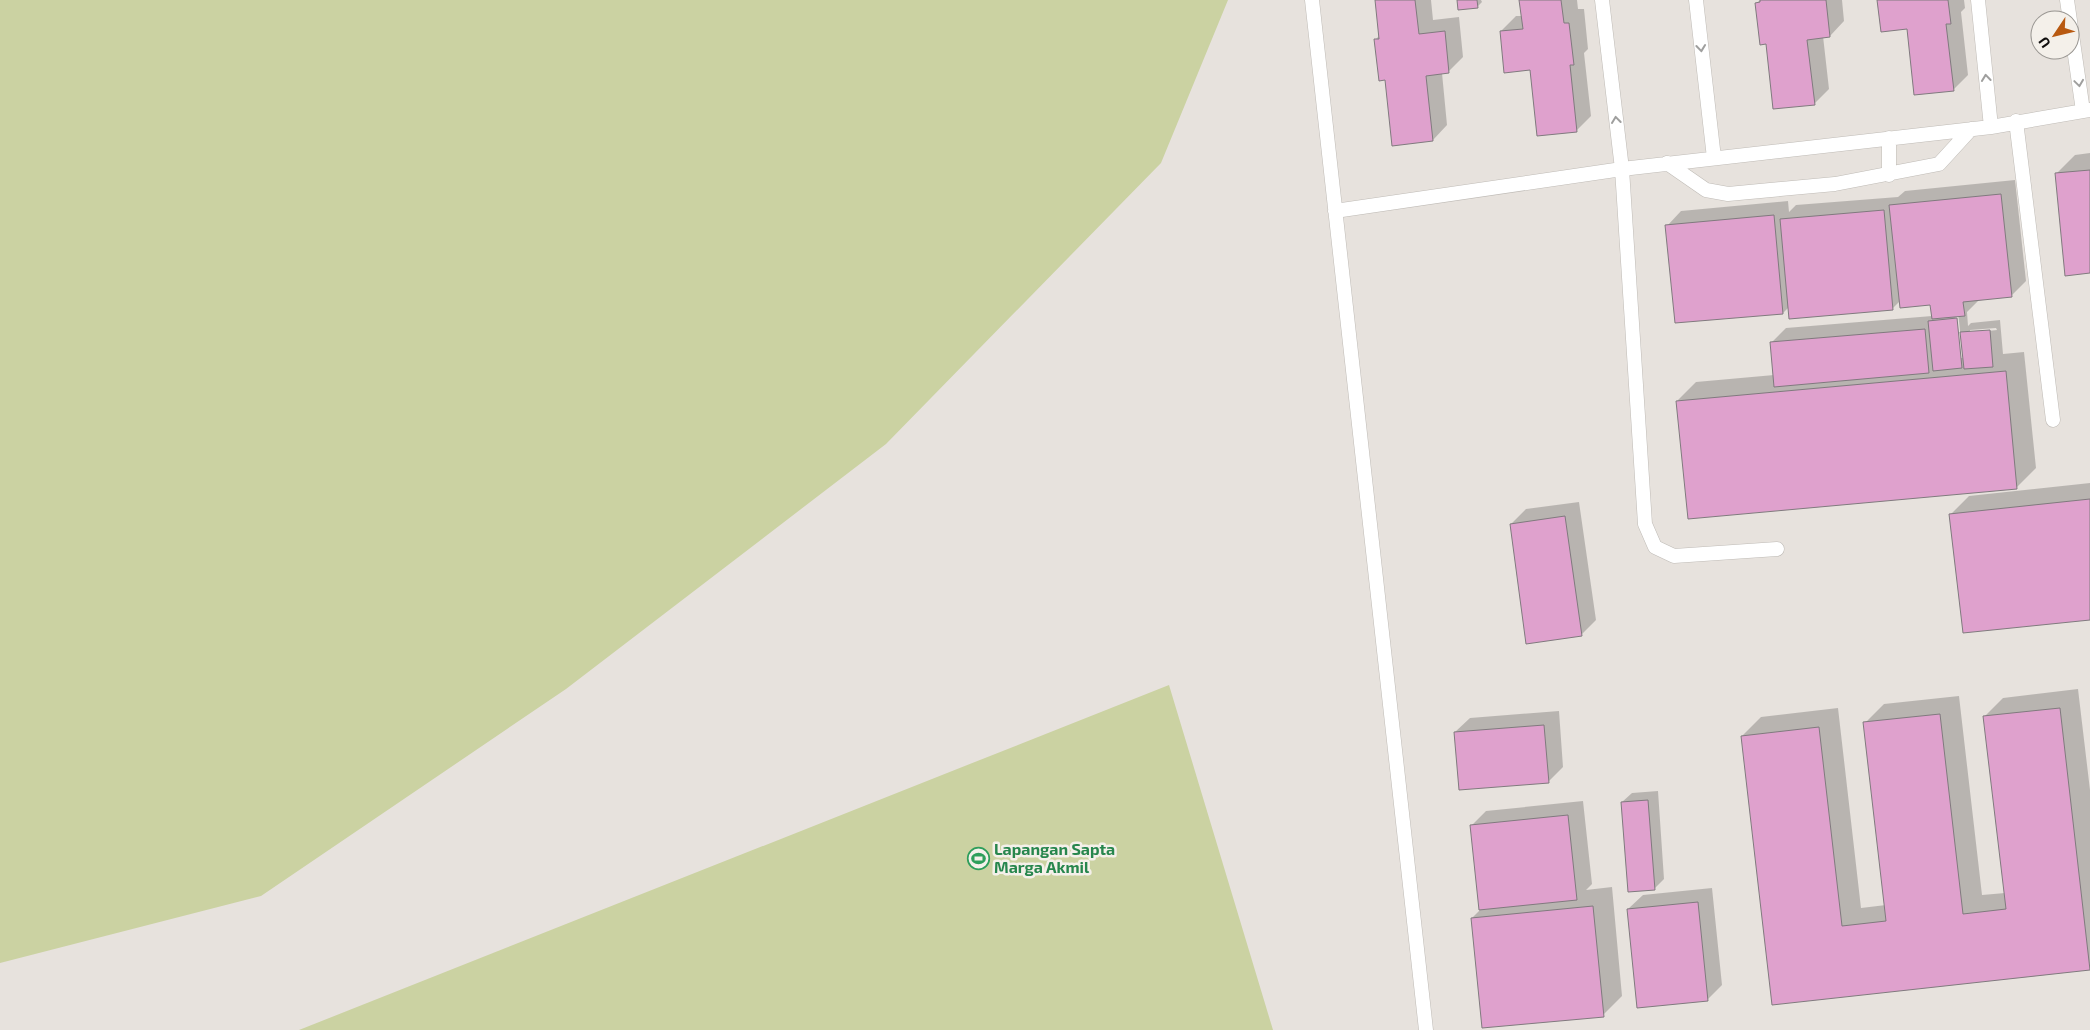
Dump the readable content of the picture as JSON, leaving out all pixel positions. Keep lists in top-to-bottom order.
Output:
{
  "places": {
    "sports": ["Lapangan Sapta Marga Akmil"]
  },
  "north": "bottom left"
}
